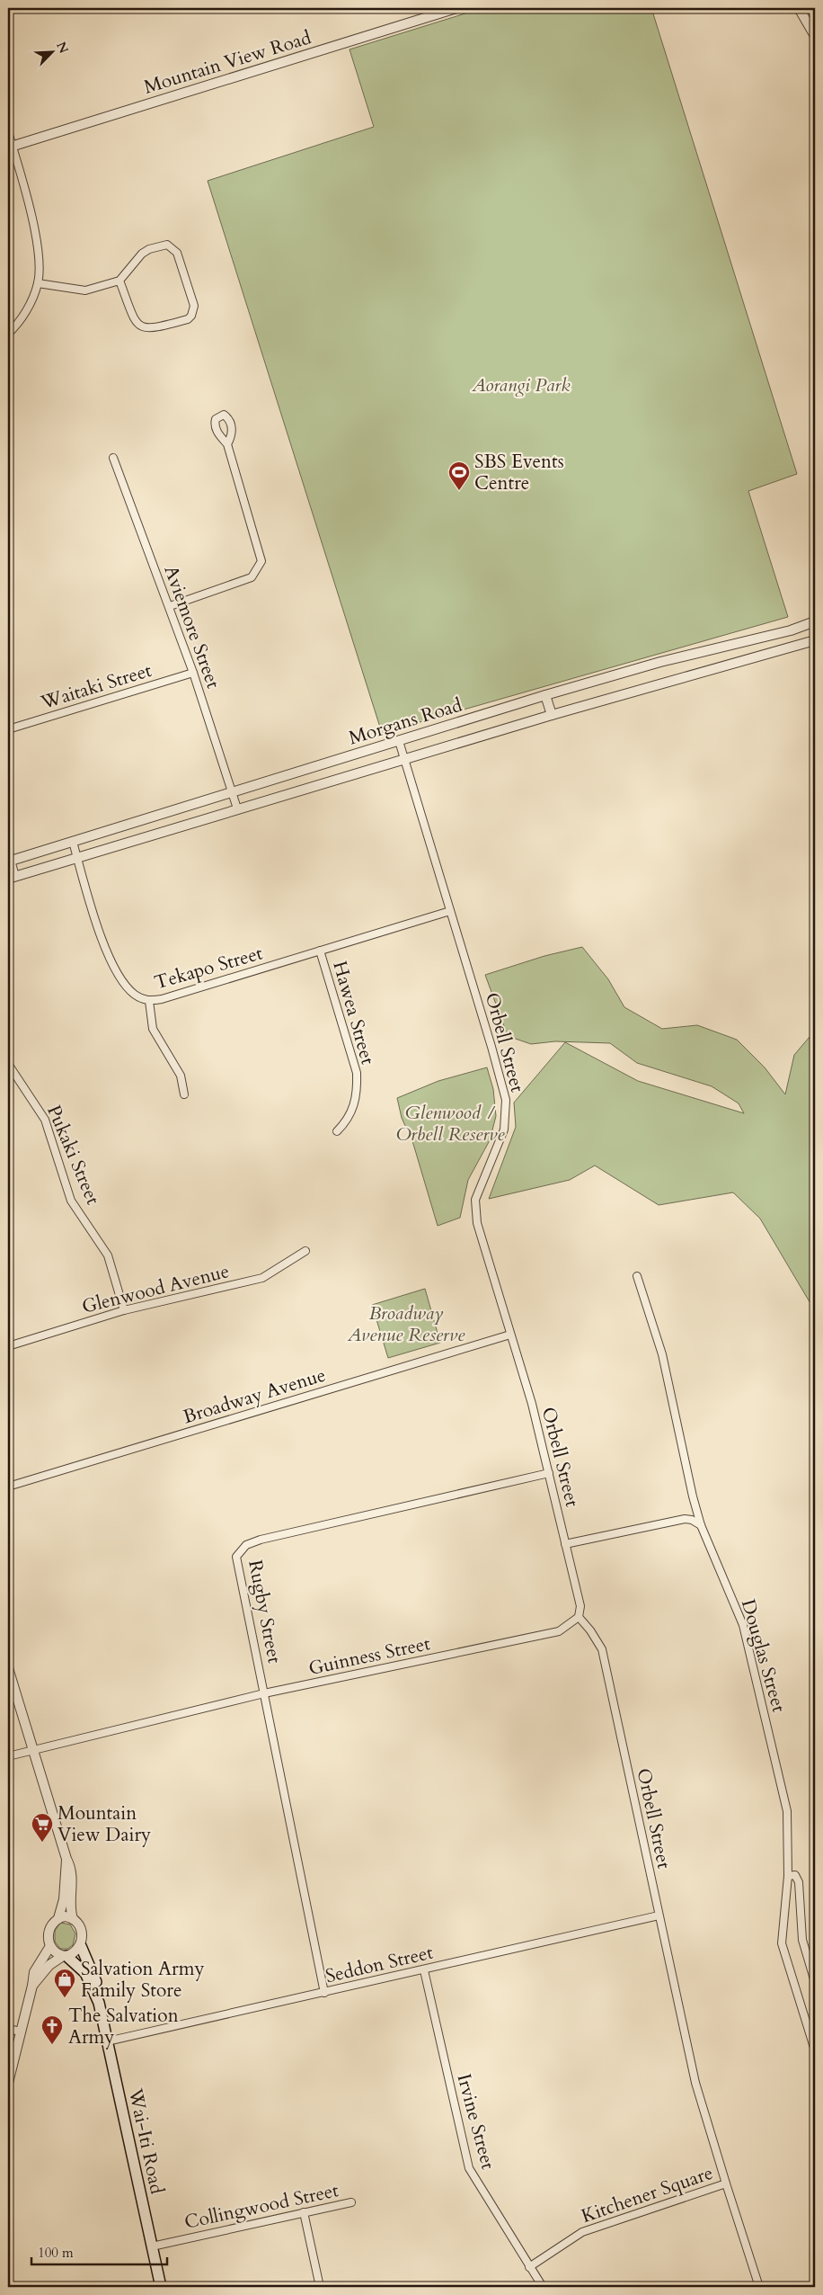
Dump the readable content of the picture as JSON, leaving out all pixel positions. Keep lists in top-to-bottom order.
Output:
{
  "streets": {
    "main road": ["Wai-Iti Road"],
    "street": [
      "Mountain View Road",
      "Aviemore Street",
      "Waitaki Street",
      "Morgans Road",
      "Tekapo Street",
      "Hawea Street",
      "Orbell Street",
      "Pukaki Street",
      "Glenwood Avenue",
      "Broadway Avenue",
      "Rugby Street",
      "Guinness Street",
      "Douglas Street",
      "Seddon Street",
      "Irvine Street",
      "Kitchener Square",
      "Collingwood Street"
    ]
  },
  "crossings": [
    ["Aviemore Street", "Waitaki Street"],
    ["Aviemore Street", "Morgans Road"],
    ["Morgans Road", "Tekapo Street"],
    ["Morgans Road", "Orbell Street"],
    ["Tekapo Street", "Hawea Street"],
    ["Tekapo Street", "Orbell Street"],
    ["Orbell Street", "Broadway Avenue"],
    ["Orbell Street", "Rugby Street"],
    ["Orbell Street", "Guinness Street"],
    ["Orbell Street", "Seddon Street"],
    ["Orbell Street", "Kitchener Square"],
    ["Pukaki Street", "Glenwood Avenue"],
    ["Rugby Street", "Guinness Street"],
    ["Rugby Street", "Seddon Street"],
    ["Seddon Street", "Irvine Street"],
    ["Seddon Street", "Wai-Iti Road"],
    ["Irvine Street", "Kitchener Square"],
    ["Wai-Iti Road", "Collingwood Street"]
  ],
  "parks": ["Aorangi Park", "Glenwood / Orbell Reserve", "Broadway Avenue Reserve"],
  "places": {
    "sports": ["SBS Events Centre"],
    "supermarket": ["Mountain View Dairy"],
    "shop": ["Salvation Army Family Store"],
    "church": ["The Salvation Army"]
  },
  "scale_bar": "100 m",
  "north": "top right"
}
